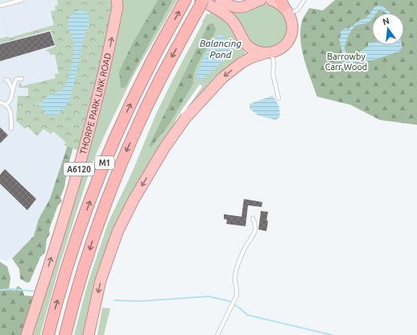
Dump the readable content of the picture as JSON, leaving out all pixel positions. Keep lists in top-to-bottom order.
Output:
{
  "streets": {
    "highway": ["THORPE PARK LINK ROAD", "M1", "A6120"]
  },
  "water": ["Balancing Pond"],
  "parks": ["Barrowby Carr Wood"],
  "north": "top"
}
